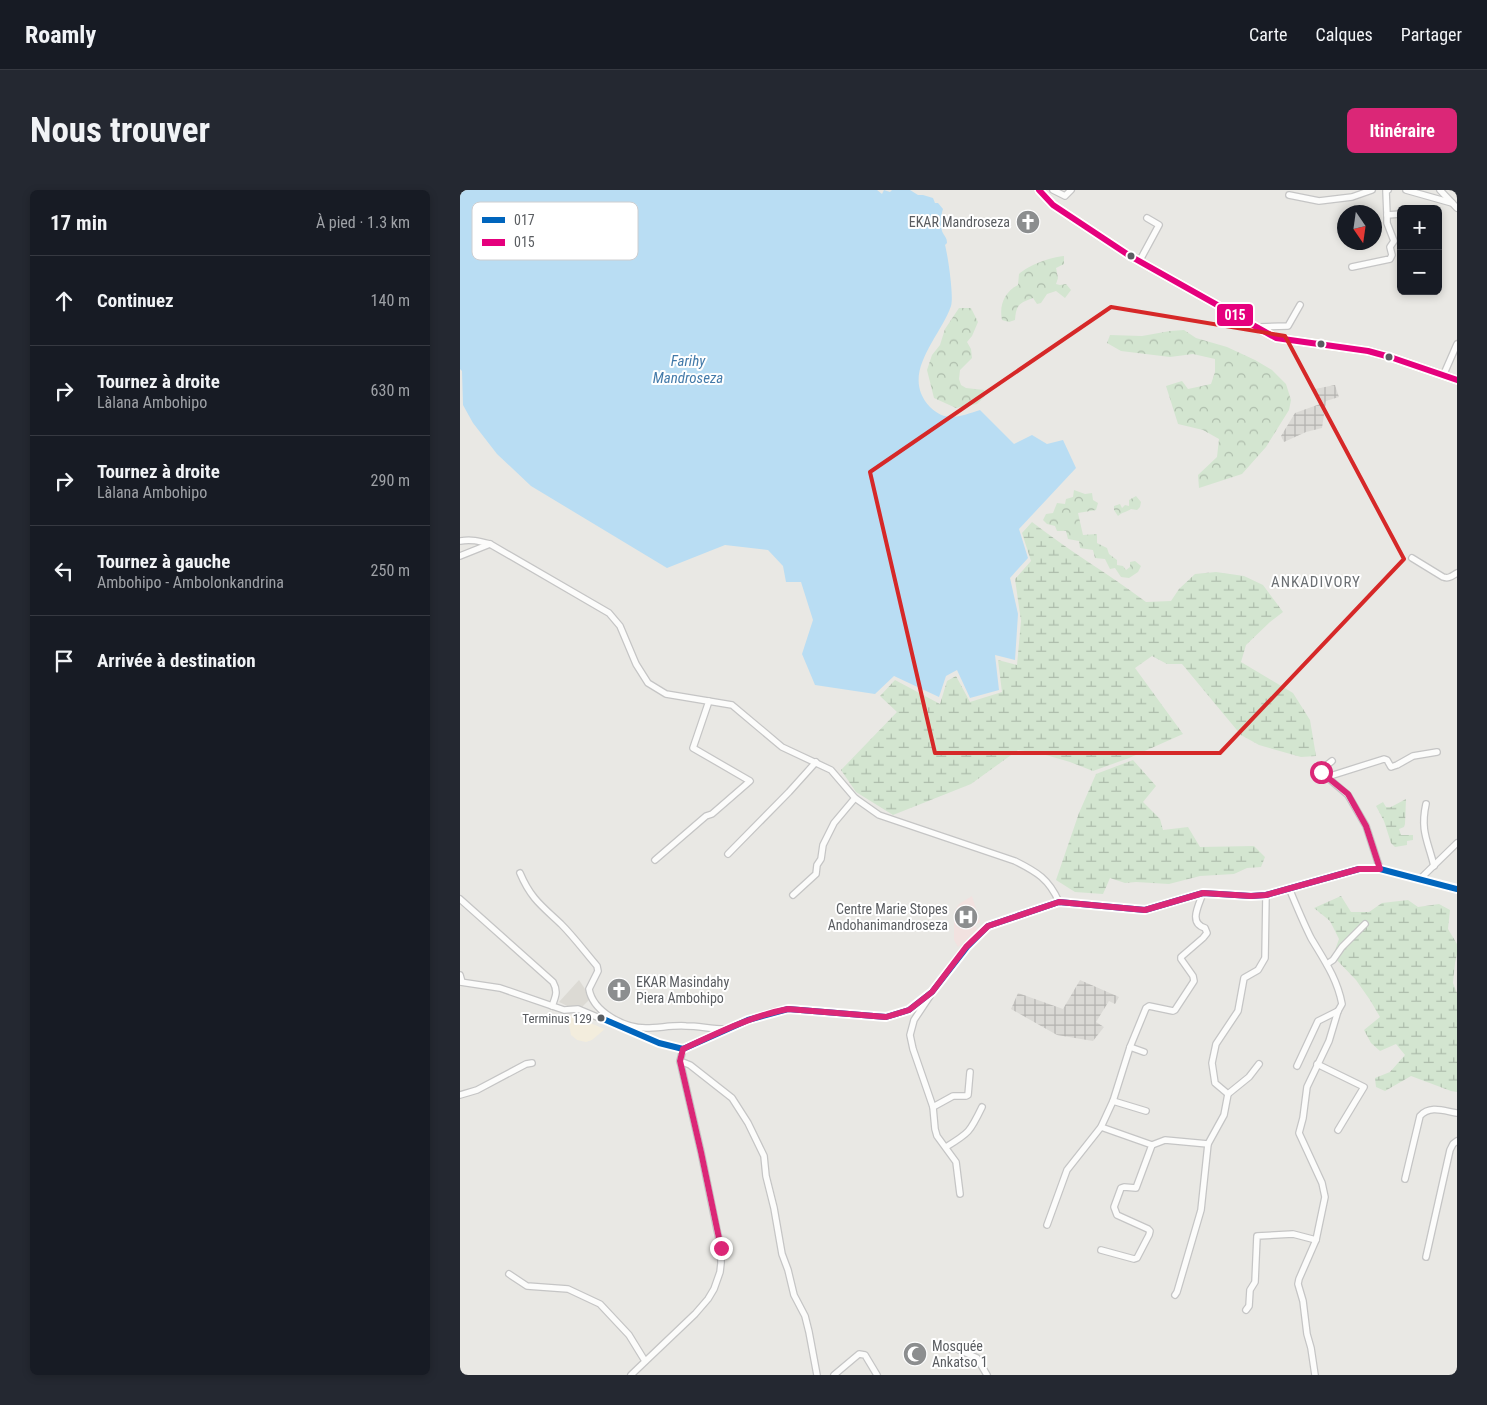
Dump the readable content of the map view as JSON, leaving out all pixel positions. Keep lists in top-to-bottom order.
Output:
{
  "districts": ["ANKADIVORY"],
  "water": ["Farihy Mandroseza"],
  "places": {
    "church": ["EKAR Mandroseza", "EKAR Masindahy Piera Ambohipo"],
    "hospital": ["Centre Marie Stopes Andohanimandroseza"],
    "other": ["Terminus 129"],
    "mosque": ["Mosquée Ankatso 1"]
  },
  "lines": ["transit line 015", "transit line 017"],
  "legend": ["017", "015"],
  "north": "bottom",
  "page": {
    "header": "Roamly",
    "nav": ["Carte", "Calques", "Partager"],
    "buttons": "Itinéraire",
    "title": "Nous trouver",
    "heading": ["17 min", "À pied · 1.3 km"],
    "map_buttons": ["+", "−"],
    "list": [
      ["Continuez", "140 m"],
      ["Tournez à droite", "Làlana Ambohipo", "630 m"],
      ["Tournez à droite", "Làlana Ambohipo", "290 m"],
      ["Tournez à gauche", "Ambohipo - Ambolonkandrina", "250 m"],
      "Arrivée à destination"
    ]
  }
}
